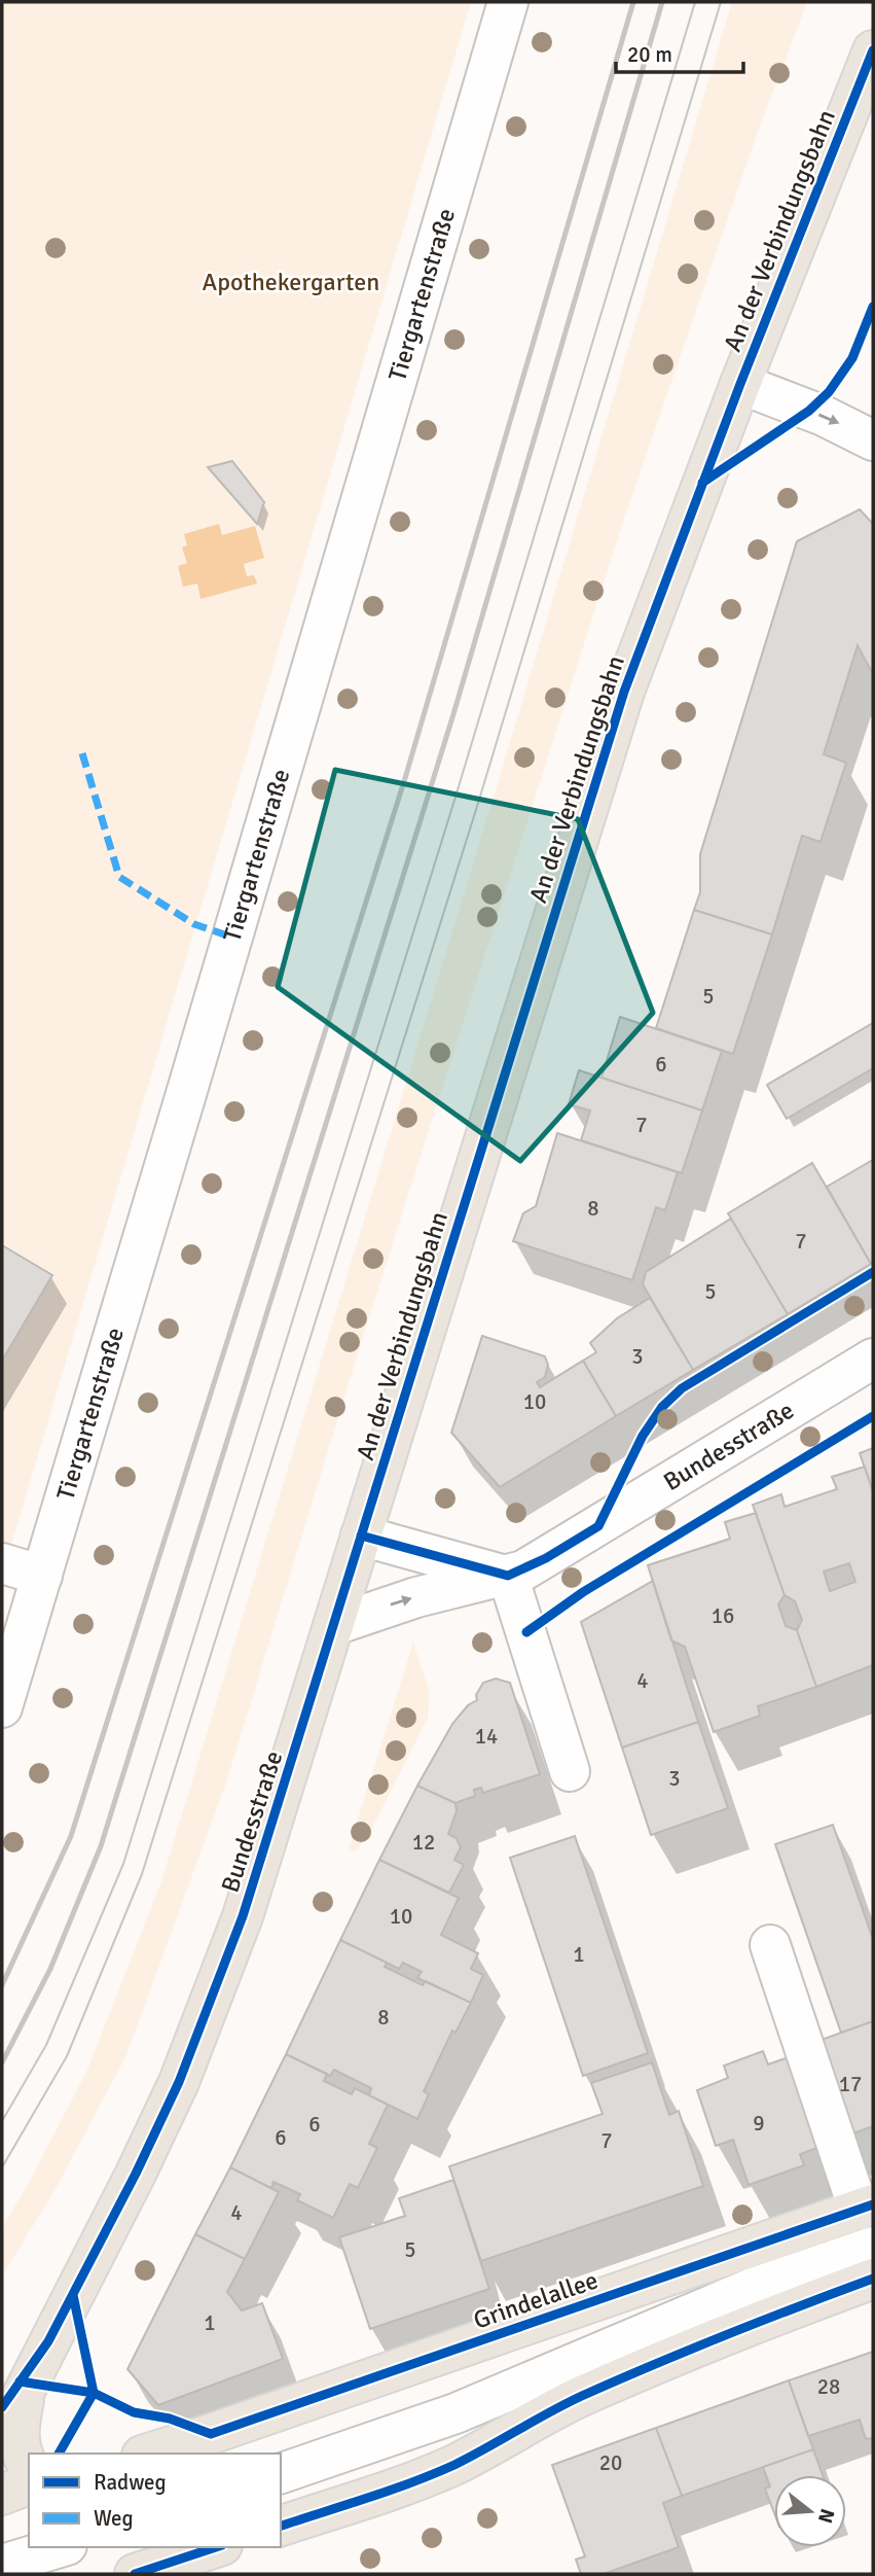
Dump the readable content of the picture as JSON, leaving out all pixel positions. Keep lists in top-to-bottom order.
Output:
{
  "streets": {
    "main road": ["An der Verbindungsbahn", "Bundesstraße", "Grindelallee"],
    "street": ["Tiergartenstraße"]
  },
  "crossings": [
    ["An der Verbindungsbahn", "Bundesstraße"]
  ],
  "parks": ["Apothekergarten"],
  "house_numbers": [
    "5",
    "6",
    "7",
    "8",
    "7",
    "5",
    "3",
    "10",
    "16",
    "4",
    "14",
    "3",
    "12",
    "10",
    "1",
    "8",
    "17",
    "9",
    "6",
    "6",
    "7",
    "4",
    "5",
    "1",
    "28",
    "20"
  ],
  "legend": ["Radweg", "Weg"],
  "scale_bar": "20 m",
  "north": "right"
}
